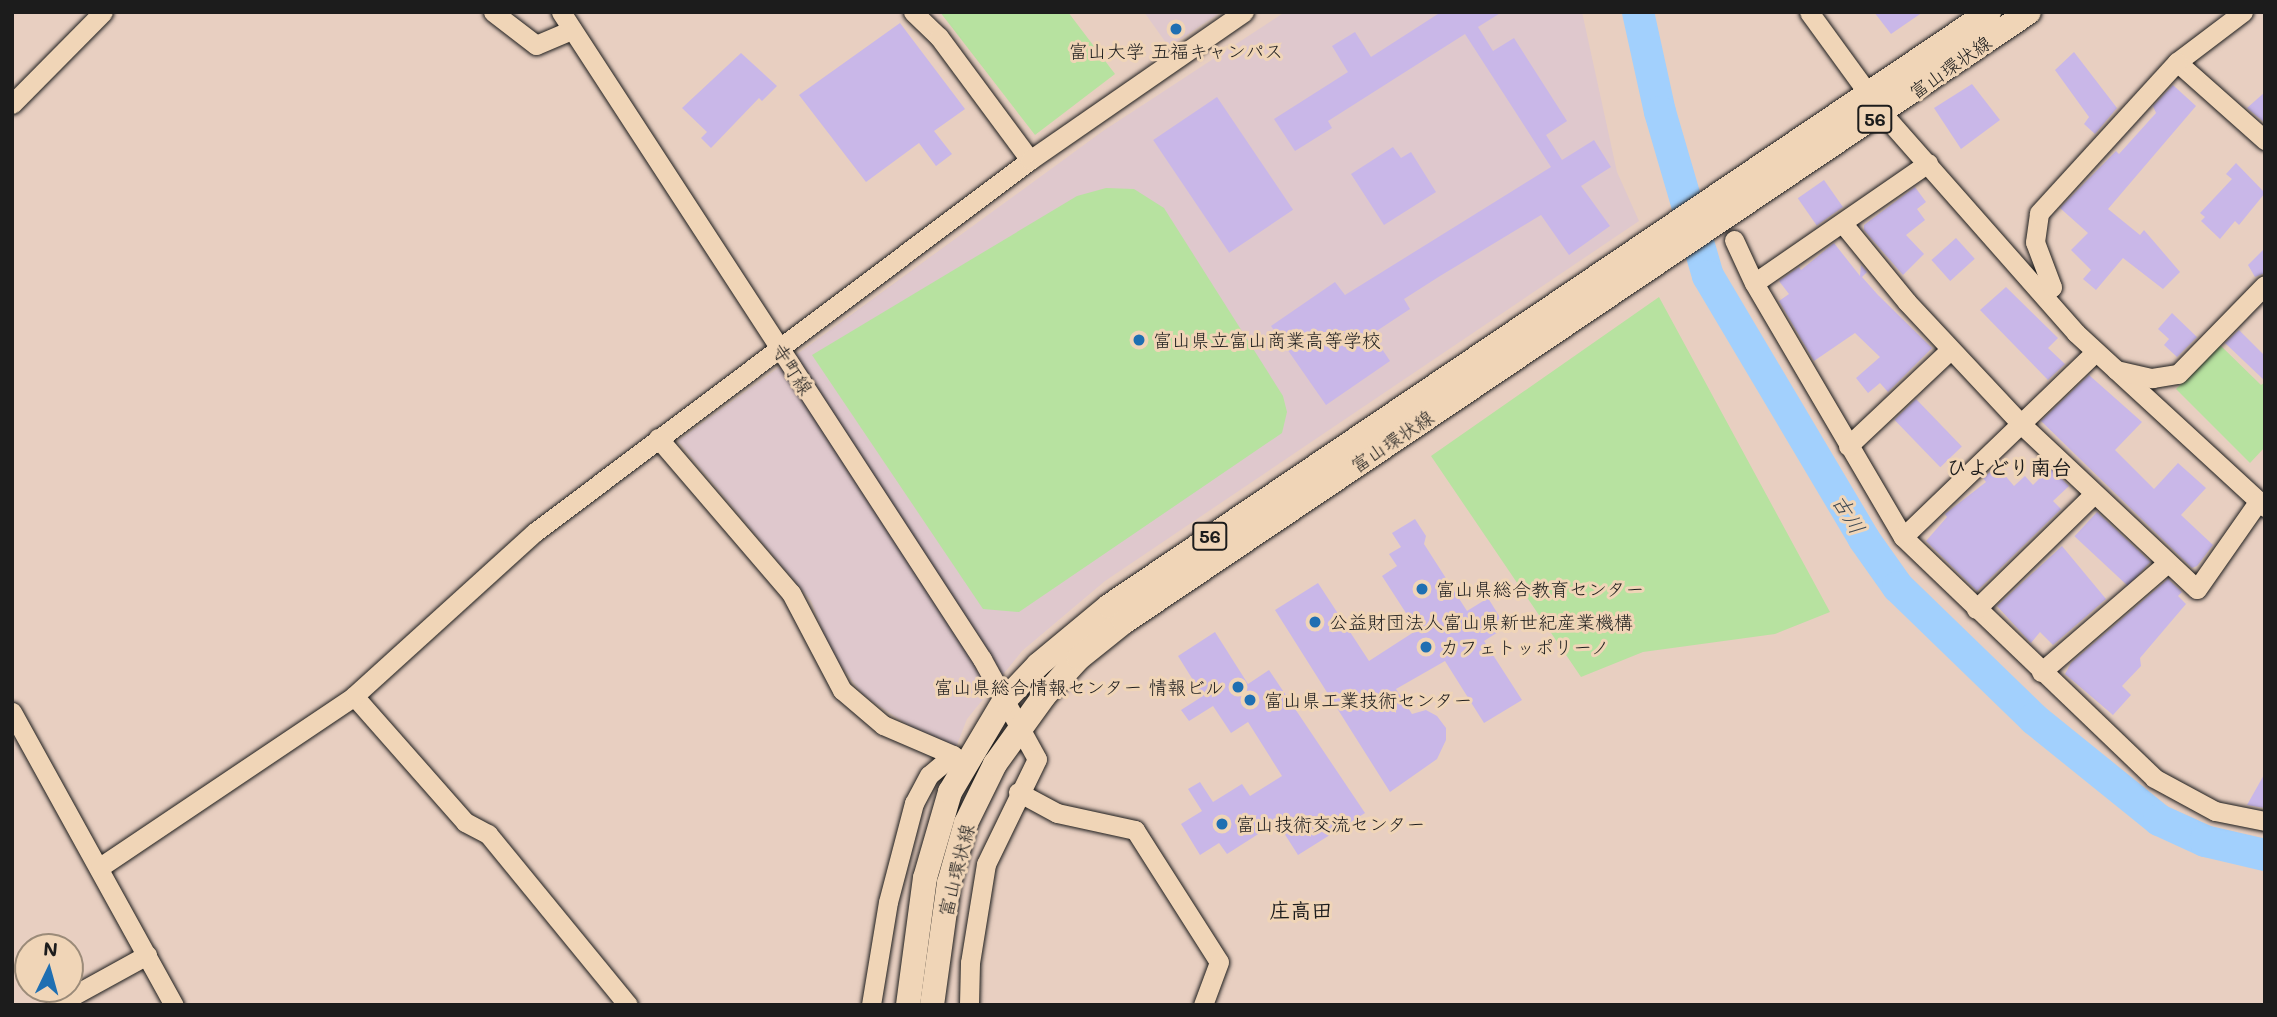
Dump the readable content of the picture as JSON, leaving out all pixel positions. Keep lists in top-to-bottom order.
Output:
{
  "streets": {
    "main road": ["富山環状線", "56"],
    "street": ["寺町線"]
  },
  "crossings": [
    ["富山環状線", "寺町線"]
  ],
  "districts": ["ひよどり南台", "庄高田"],
  "water": ["古川"],
  "places": [
    "富山大学 五福キャンパス",
    "富山県立富山商業高等学校",
    "富山県総合教育センター",
    "公益財団法人富山県新世紀産業機構",
    "カフェトッポリーノ",
    "富山県総合情報センター 情報ビル",
    "富山県工業技術センター",
    "富山技術交流センター"
  ],
  "north": "top"
}
